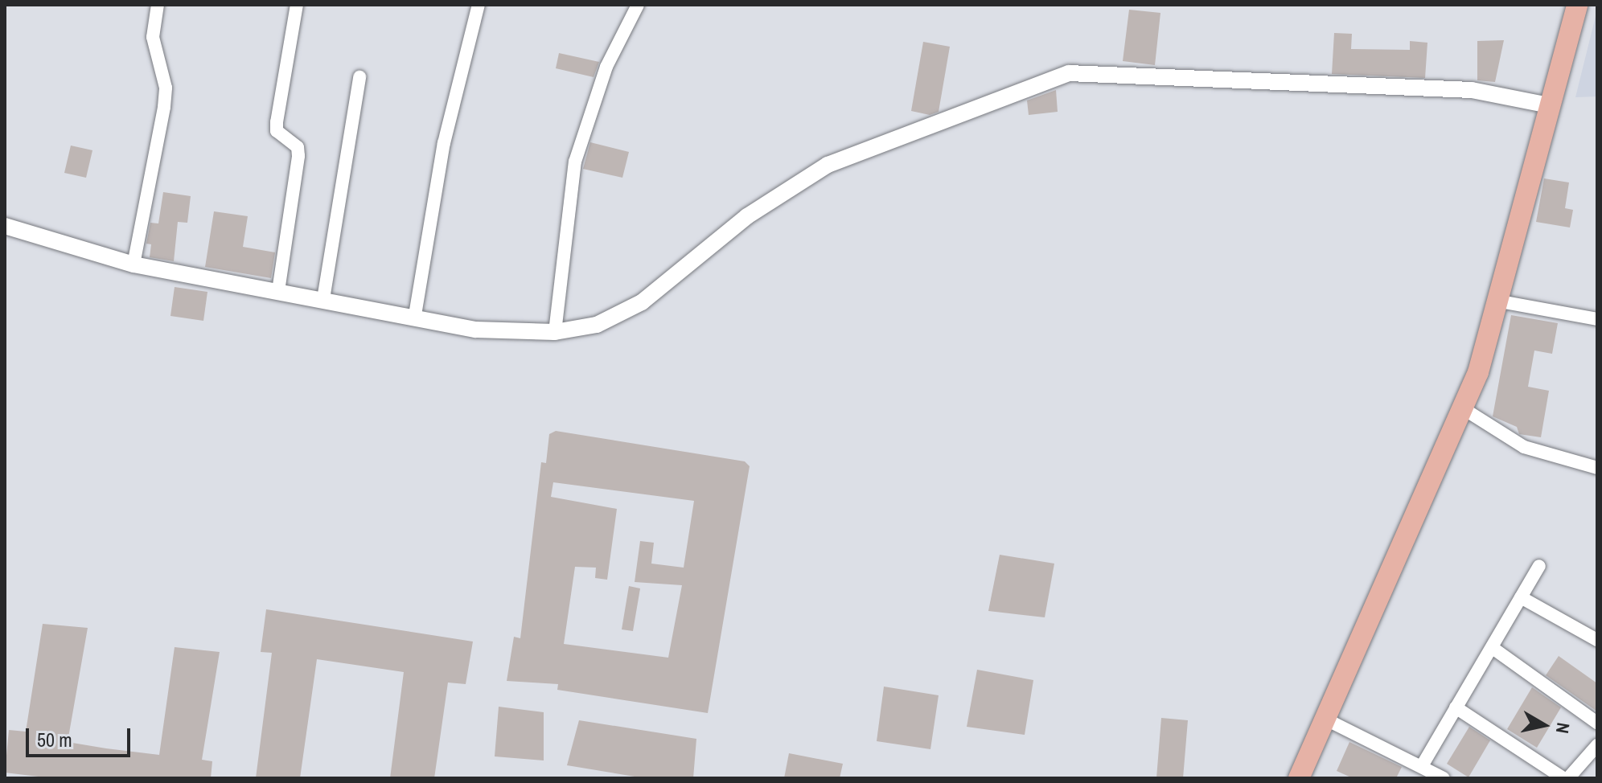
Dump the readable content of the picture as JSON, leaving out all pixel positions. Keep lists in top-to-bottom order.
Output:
{
  "scale_bar": "50 m",
  "north": "right"
}
